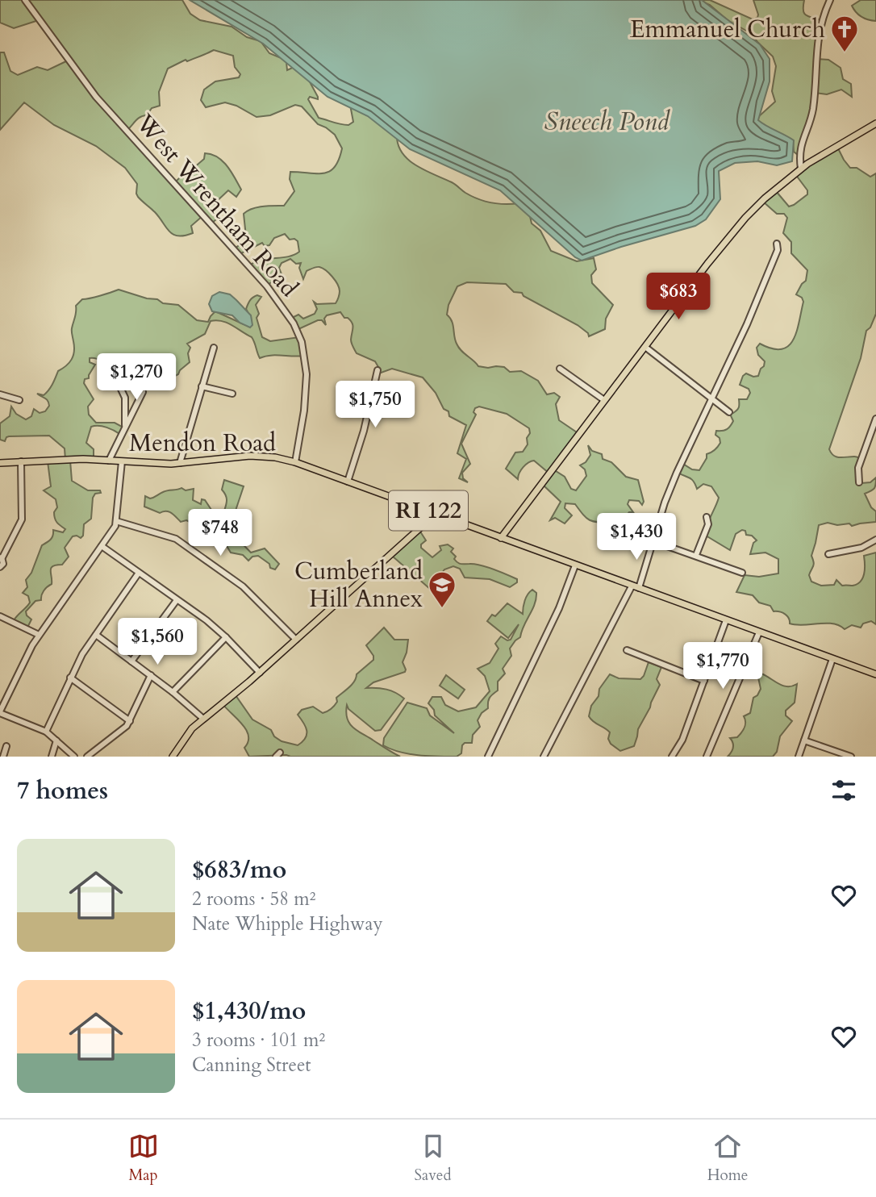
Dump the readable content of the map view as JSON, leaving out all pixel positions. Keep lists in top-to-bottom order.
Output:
{
  "streets": {
    "main road": ["Mendon Road", "RI 122"],
    "street": ["West Wrentham Road"]
  },
  "crossings": [
    ["West Wrentham Road", "Mendon Road"]
  ],
  "water": ["Sneech Pond"],
  "places": {
    "church": ["Emmanuel Church"],
    "school or university": ["Cumberland Hill Annex"]
  },
  "page": {
    "price": [
      "$683",
      "$1,270",
      "$1,750",
      "$748",
      "$1,430",
      "$1,560",
      "$1,770"
    ],
    "heading": "7 homes",
    "list": [
      {
        "name": "$683/mo",
        "note": "2 rooms · 58 m² · Nate Whipple Highway"
      },
      {
        "name": "$1,430/mo",
        "note": "3 rooms · 101 m² · Canning Street"
      }
    ],
    "tabs": ["Map", "Saved", "Home"]
  }
}
